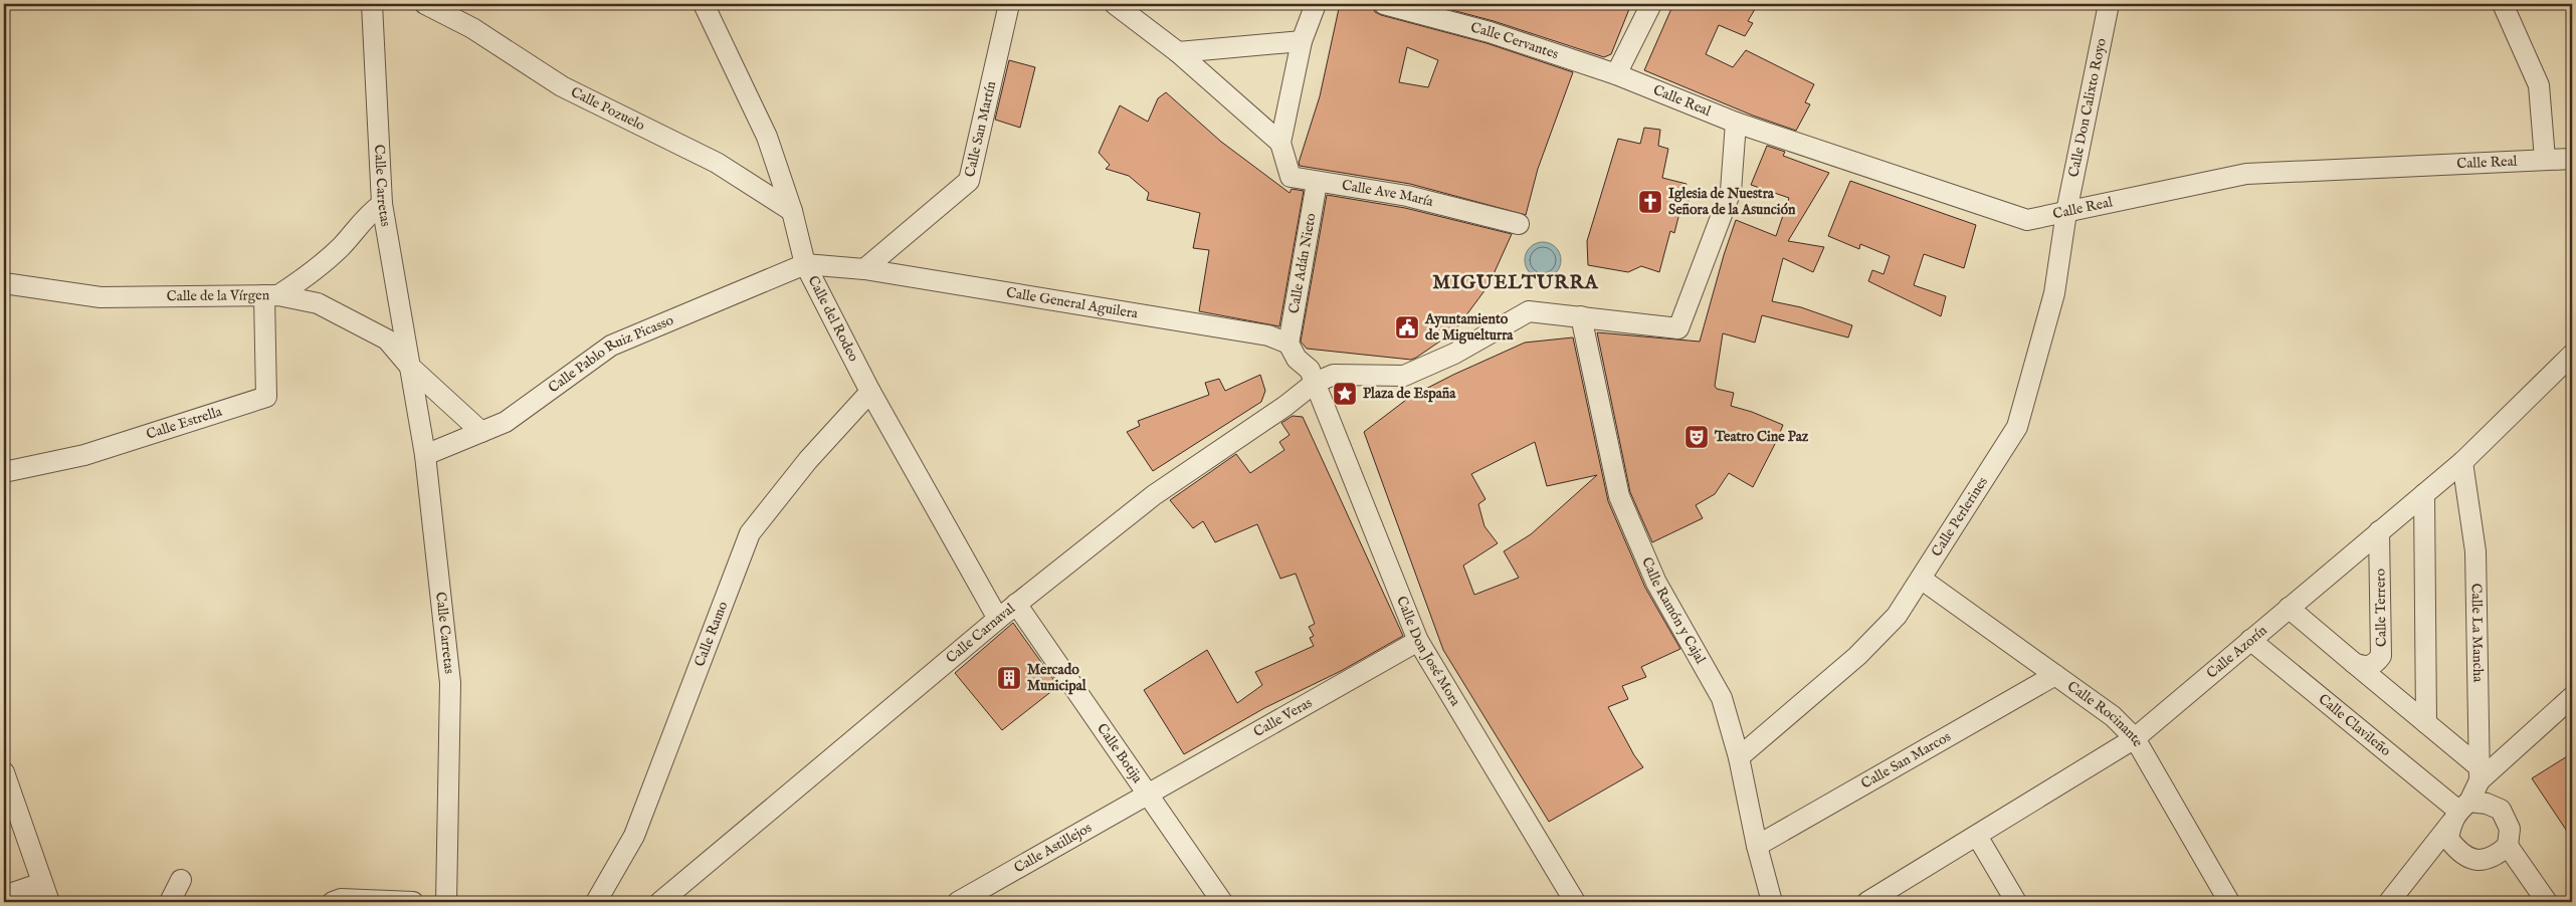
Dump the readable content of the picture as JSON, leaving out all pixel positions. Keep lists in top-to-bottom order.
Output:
{
  "streets": {
    "street": [
      "Calle Cervantes",
      "Calle Real",
      "Calle Don Calixto Royo",
      "Calle Pozuelo",
      "Calle San Martín",
      "Calle Carretas",
      "Calle Ave María",
      "Calle Adán Nieto",
      "Calle de la Vírgen",
      "Calle General Aguilera",
      "Calle del Rodeo",
      "Calle Pablo Ruiz Picasso",
      "Calle Estrella",
      "Calle Perlerines",
      "Calle Terrero",
      "Calle Ramón y Cajal",
      "Calle La Mancha",
      "Calle Ramo",
      "Calle Carnaval",
      "Calle Don José Mora",
      "Calle Azorín",
      "Calle Rocinante",
      "Calle Veras",
      "Calle Clavileño",
      "Calle Botija",
      "Calle San Marcos",
      "Calle Astillejos"
    ]
  },
  "crossings": [
    ["Calle Cervantes", "Calle Real"],
    ["Calle Real", "Calle Don Calixto Royo"],
    ["Calle Real", "Calle Perlerines"],
    ["Calle Don Calixto Royo", "Calle Perlerines"],
    ["Calle Pozuelo", "Calle del Rodeo"],
    ["Calle San Martín", "Calle General Aguilera"],
    ["Calle Carretas", "Calle de la Vírgen"],
    ["Calle Carretas", "Calle Pablo Ruiz Picasso"],
    ["Calle Ave María", "Calle Adán Nieto"],
    ["Calle Adán Nieto", "Calle General Aguilera"],
    ["Calle de la Vírgen", "Calle Estrella"],
    ["Calle General Aguilera", "Calle del Rodeo"],
    ["Calle General Aguilera", "Calle Pablo Ruiz Picasso"],
    ["Calle del Rodeo", "Calle Pablo Ruiz Picasso"],
    ["Calle del Rodeo", "Calle Ramo"],
    ["Calle del Rodeo", "Calle Carnaval"],
    ["Calle Perlerines", "Calle Ramón y Cajal"],
    ["Calle Perlerines", "Calle Rocinante"],
    ["Calle Terrero", "Calle Azorín"],
    ["Calle Ramón y Cajal", "Calle San Marcos"],
    ["Calle La Mancha", "Calle Azorín"],
    ["Calle La Mancha", "Calle Clavileño"],
    ["Calle Carnaval", "Calle Don José Mora"],
    ["Calle Carnaval", "Calle Botija"],
    ["Calle Don José Mora", "Calle Veras"],
    ["Calle Azorín", "Calle Rocinante"],
    ["Calle Azorín", "Calle Clavileño"],
    ["Calle Rocinante", "Calle San Marcos"],
    ["Calle Veras", "Calle Botija"],
    ["Calle Veras", "Calle Astillejos"],
    ["Calle Botija", "Calle Astillejos"]
  ],
  "districts": ["MIGUELTURRA"],
  "places": {
    "church": ["Iglesia de Nuestra Señora de la Asunción"],
    "public building": ["Ayuntamiento de Miguelturra"],
    "place": ["Plaza de España"],
    "theatre": ["Teatro Cine Paz"],
    "building": ["Mercado Municipal"]
  }
}
